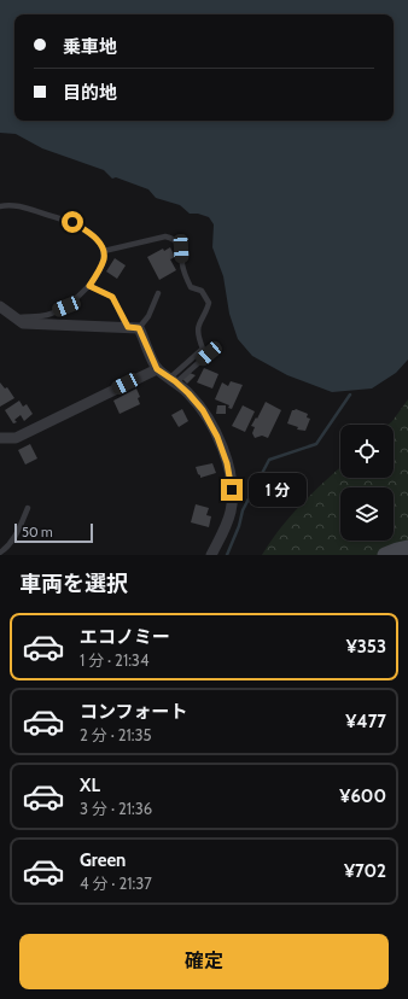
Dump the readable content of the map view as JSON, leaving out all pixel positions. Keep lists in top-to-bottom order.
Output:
{
  "scale_bar": "50 m",
  "page": {
    "banner": ["乗車地", "目的地"],
    "bubble": "1 分",
    "scale": "50 m",
    "heading": "車両を選択",
    "list": [
      {
        "name": "エコノミー",
        "note": "1 分 · 21:34",
        "value": "¥353"
      },
      {
        "name": "コンフォート",
        "note": "2 分 · 21:35",
        "value": "¥477"
      },
      {
        "name": "XL",
        "note": "3 分 · 21:36",
        "value": "¥600"
      },
      {
        "name": "Green",
        "note": "4 分 · 21:37",
        "value": "¥702"
      }
    ],
    "buttons": "確定"
  }
}
